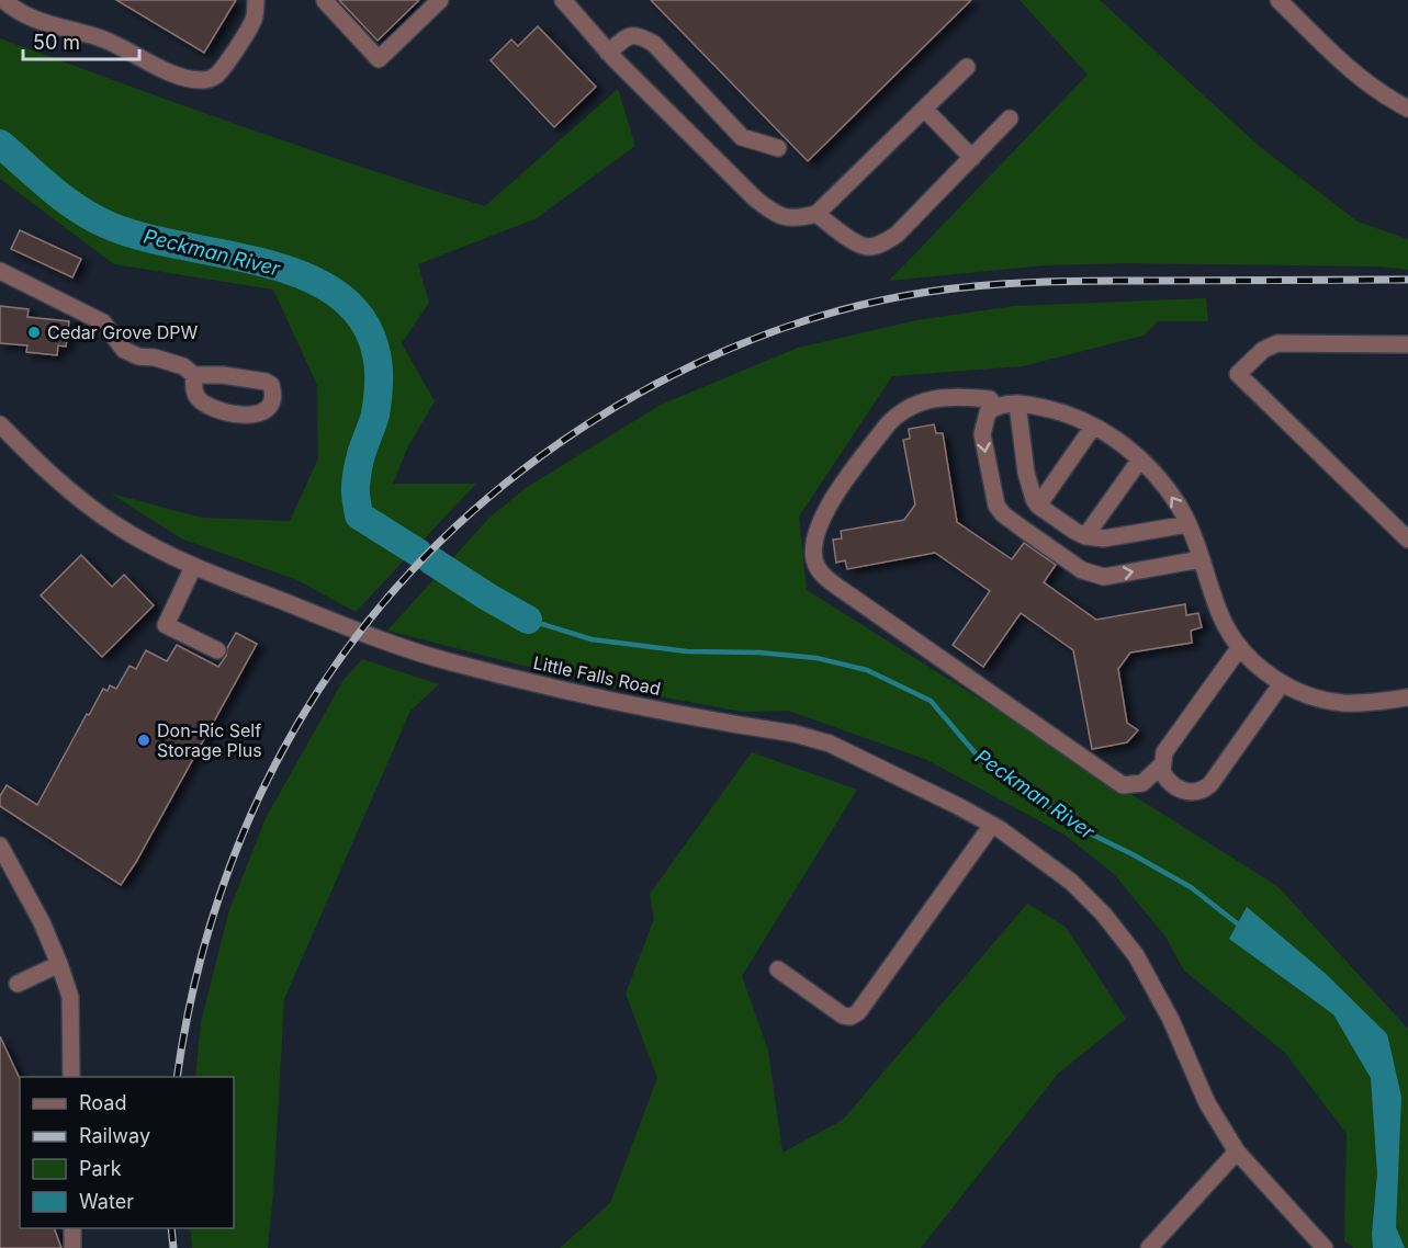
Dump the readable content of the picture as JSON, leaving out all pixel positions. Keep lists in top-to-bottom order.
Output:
{
  "streets": {
    "street": ["Little Falls Road"]
  },
  "water": ["Peckman River"],
  "places": ["Cedar Grove DPW", "Don-Ric Self Storage Plus"],
  "legend": [
    "Road",
    "Railway",
    "Park",
    "Water"
  ],
  "scale_bar": "50 m"
}
